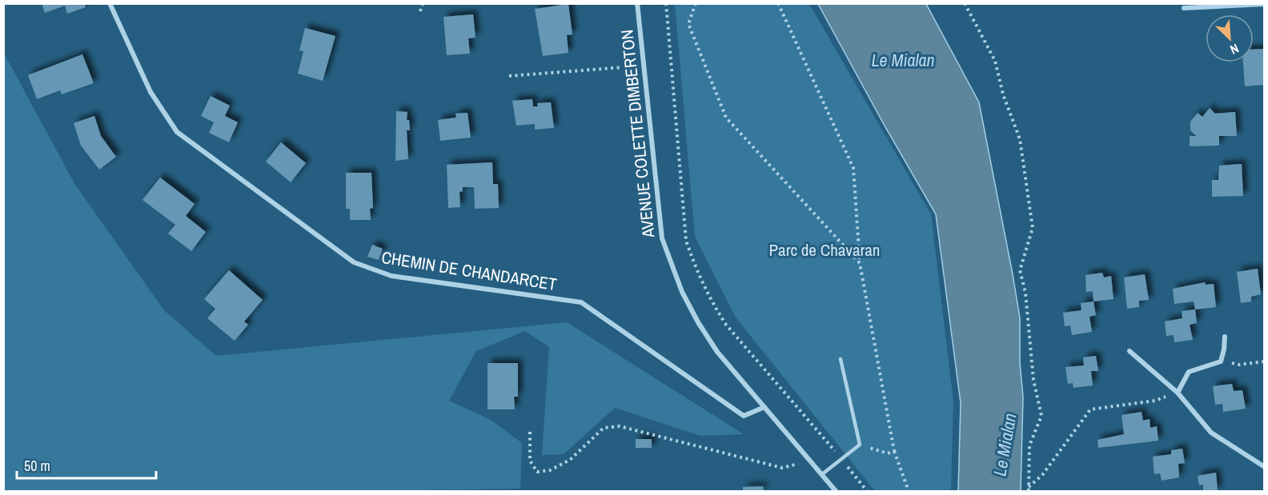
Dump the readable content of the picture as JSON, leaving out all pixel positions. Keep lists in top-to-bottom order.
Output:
{
  "streets": {
    "street": ["AVENUE COLETTE DIMBERTON", "CHEMIN DE CHANDARCET"]
  },
  "crossings": [
    ["AVENUE COLETTE DIMBERTON", "CHEMIN DE CHANDARCET"]
  ],
  "water": ["Le Mialan"],
  "parks": ["Parc de Chavaran"],
  "scale_bar": "50 m",
  "north": "bottom right"
}
